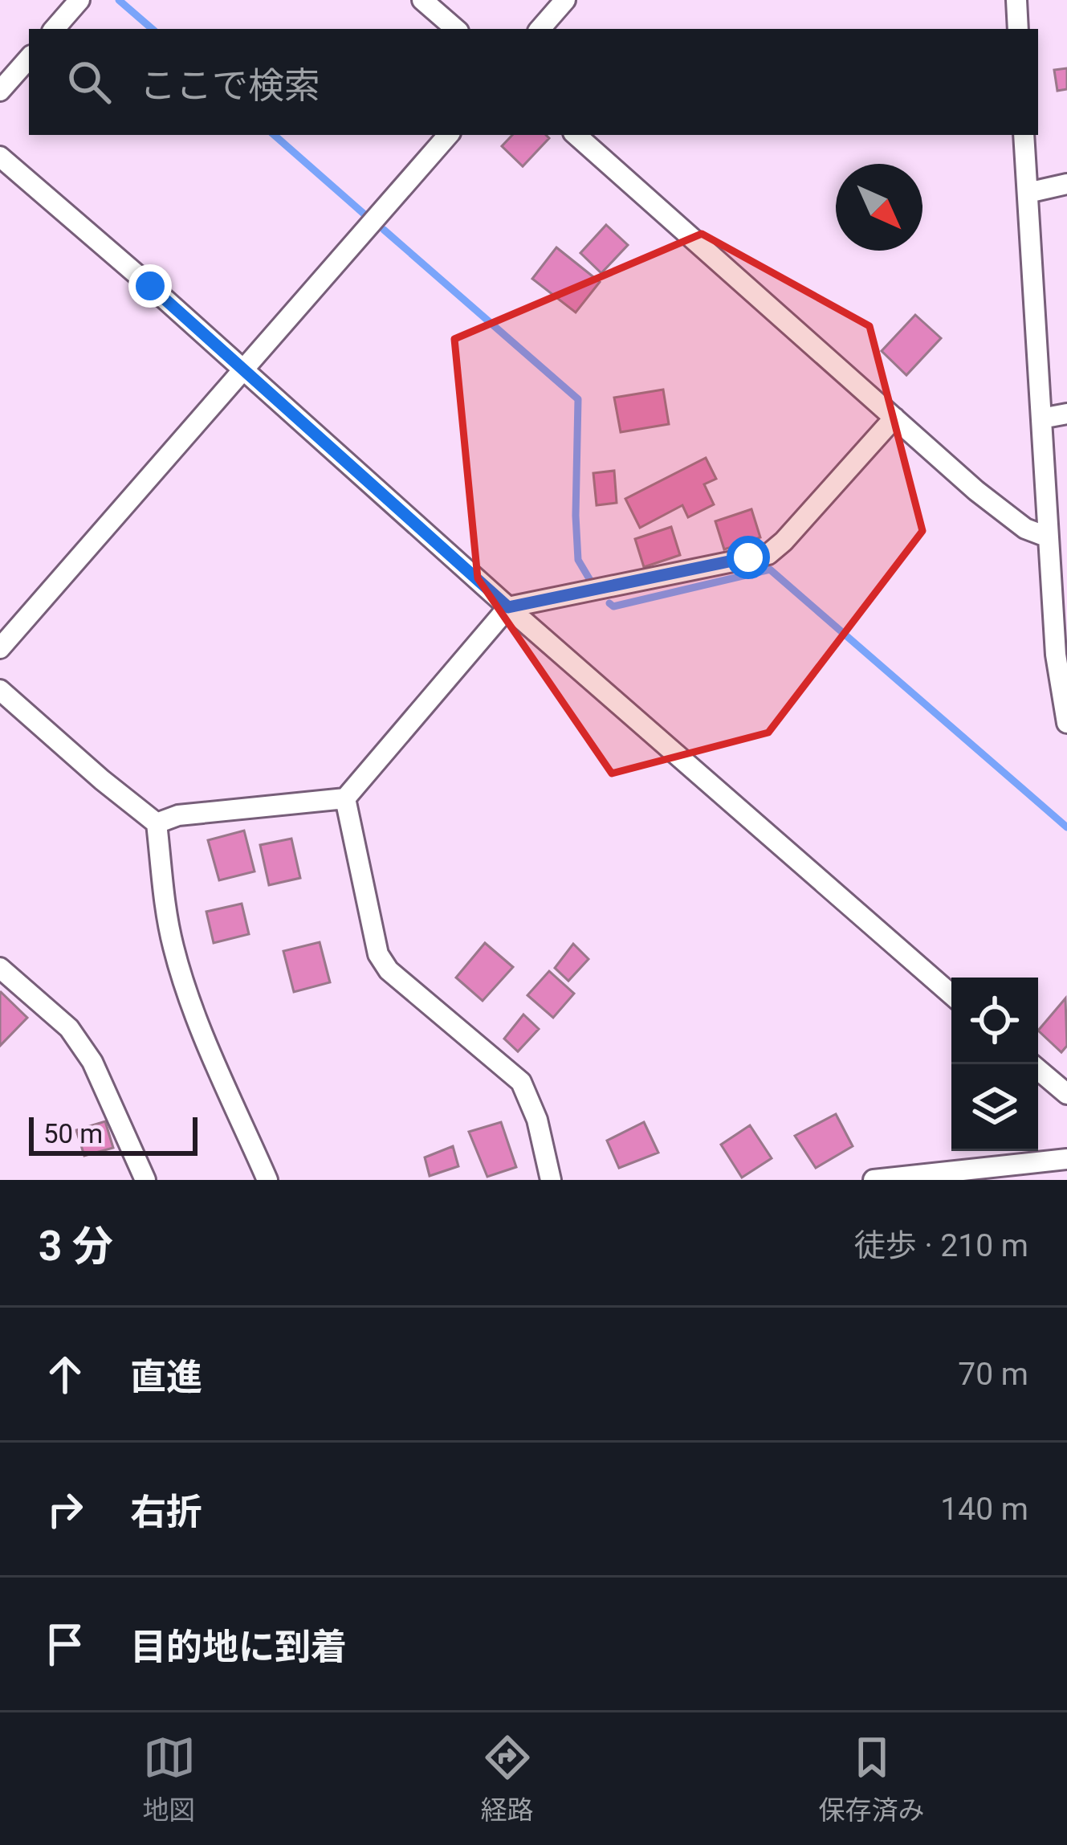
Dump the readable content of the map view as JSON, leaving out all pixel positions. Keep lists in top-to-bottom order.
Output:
{
  "scale_bar": "50 m",
  "north": "bottom right",
  "page": {
    "search": "ここで検索",
    "scale": "50 m",
    "heading": ["3 分", "徒歩 · 210 m"],
    "list": [
      ["直進", "70 m"],
      ["右折", "140 m"],
      "目的地に到着"
    ],
    "nav": ["地図", "経路", "保存済み"]
  }
}
